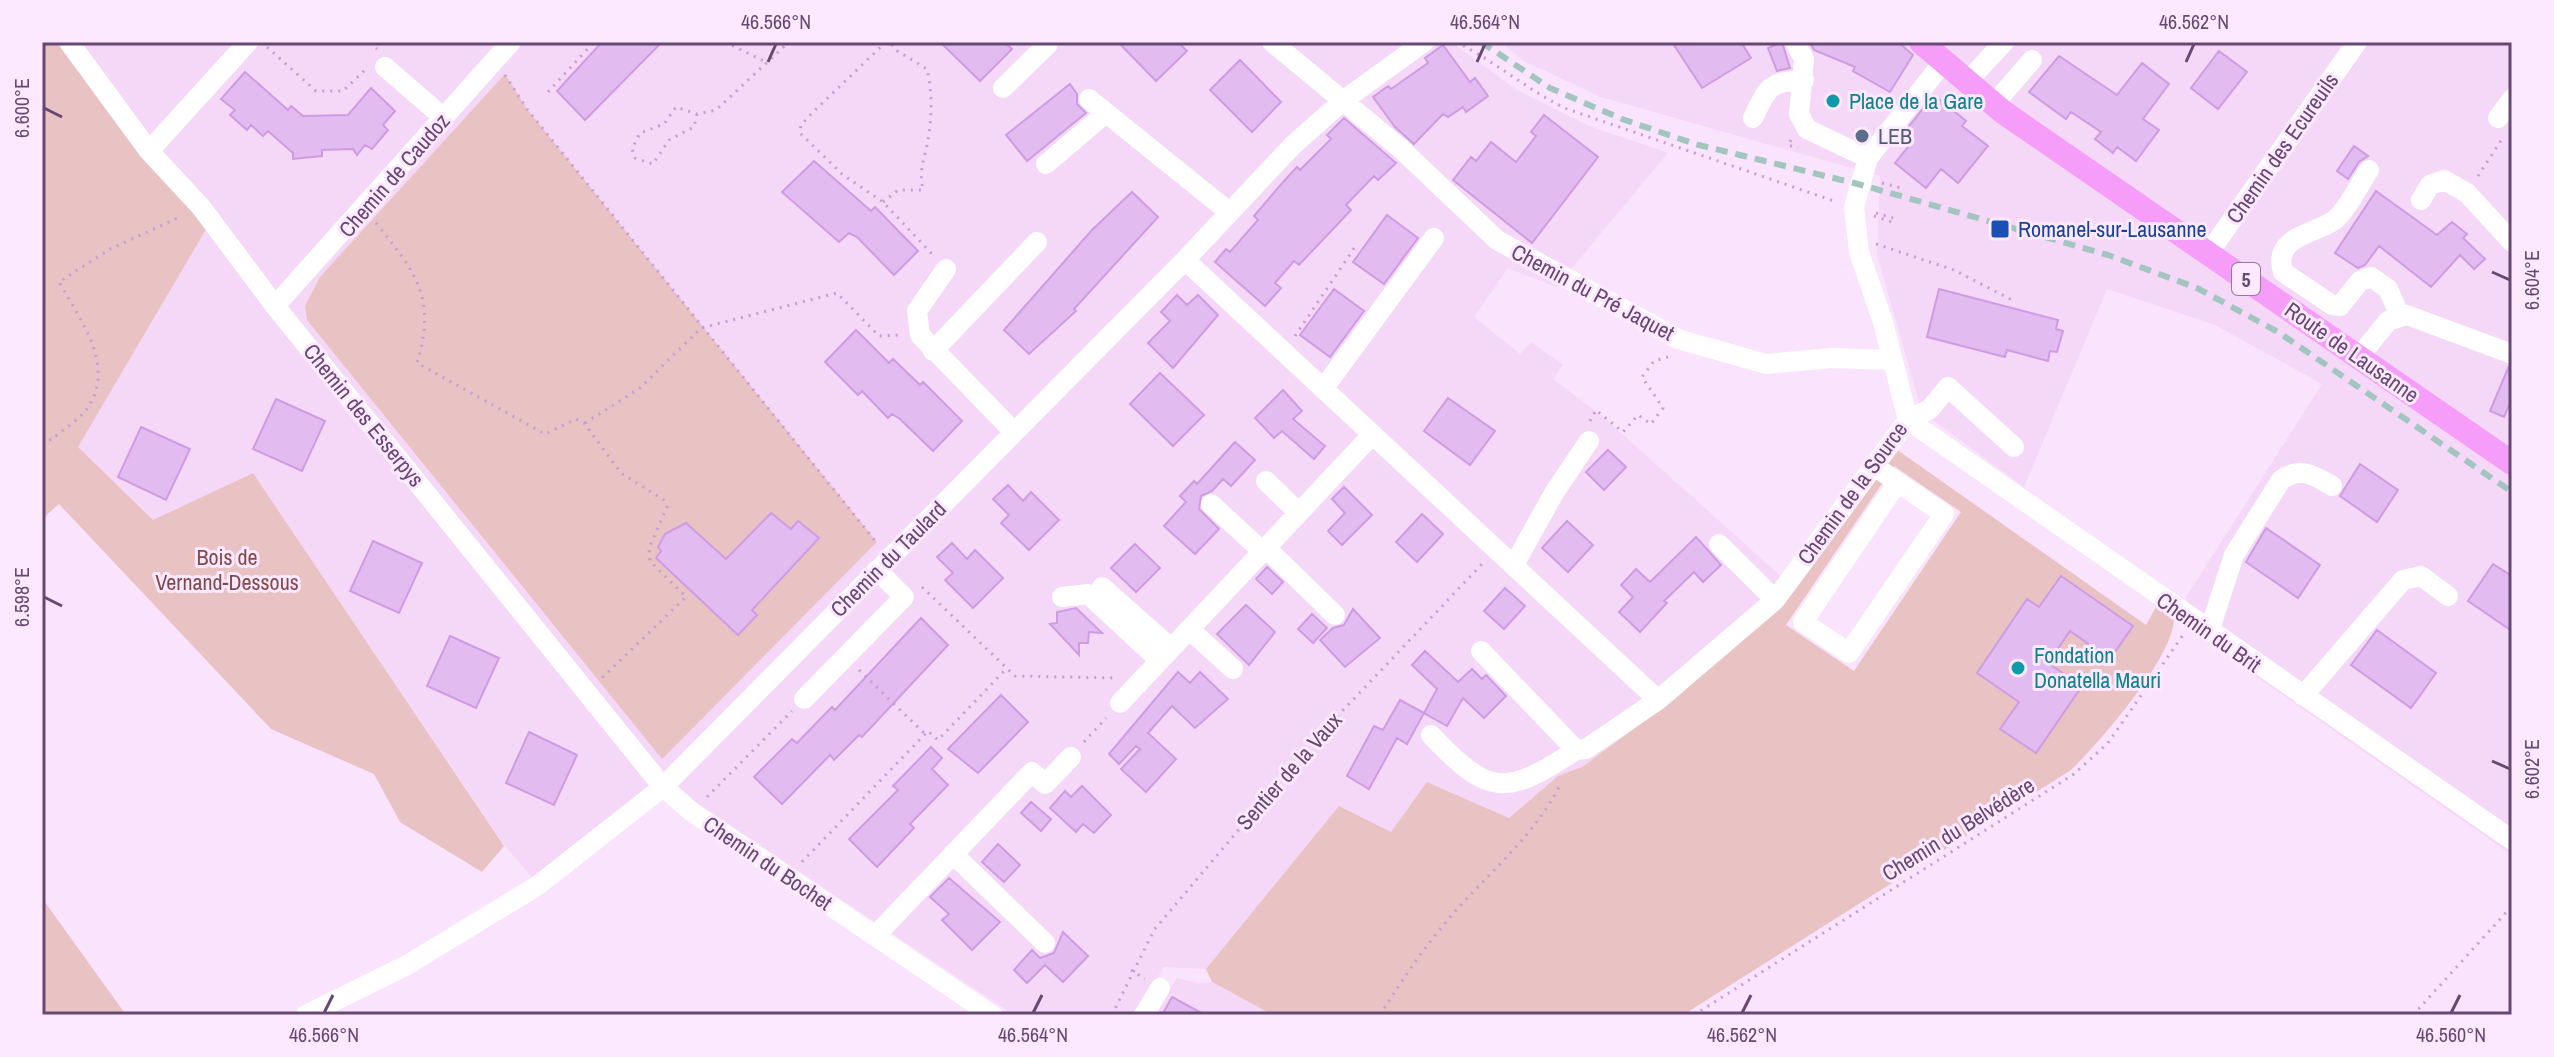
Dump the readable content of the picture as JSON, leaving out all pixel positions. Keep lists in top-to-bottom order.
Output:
{
  "streets": {
    "main road": ["5", "Route de Lausanne"],
    "street": [
      "Chemin des Ecureuils",
      "Chemin de Caudoz",
      "Chemin du Pré Jaquet",
      "Chemin des Esserpys",
      "Chemin de la Source",
      "Chemin du Taulard",
      "Chemin du Brit",
      "Chemin du Bochet"
    ],
    "path": ["Sentier de la Vaux", "Chemin du Belvédère"]
  },
  "crossings": [
    ["Chemin des Ecureuils", "Route de Lausanne"],
    ["Chemin de Caudoz", "Chemin des Esserpys"],
    ["Chemin du Pré Jaquet", "Chemin de la Source"],
    ["Chemin du Pré Jaquet", "Chemin du Taulard"],
    ["Chemin des Esserpys", "Chemin du Taulard"],
    ["Chemin des Esserpys", "Chemin du Bochet"],
    ["Chemin de la Source", "Chemin du Brit"],
    ["Chemin du Taulard", "Chemin du Bochet"],
    ["Chemin du Brit", "Chemin du Belvédère"]
  ],
  "parks": ["Bois de Vernand-Dessous"],
  "places": {
    "other": ["Place de la Gare", "LEB", "Fondation Donatella Mauri"],
    "transit": ["Romanel-sur-Lausanne"]
  },
  "coordinates": [
    "46.566°N",
    "46.564°N",
    "46.562°N",
    "6.600°E",
    "6.604°E",
    "6.598°E",
    "6.602°E",
    "46.560°N"
  ]
}
